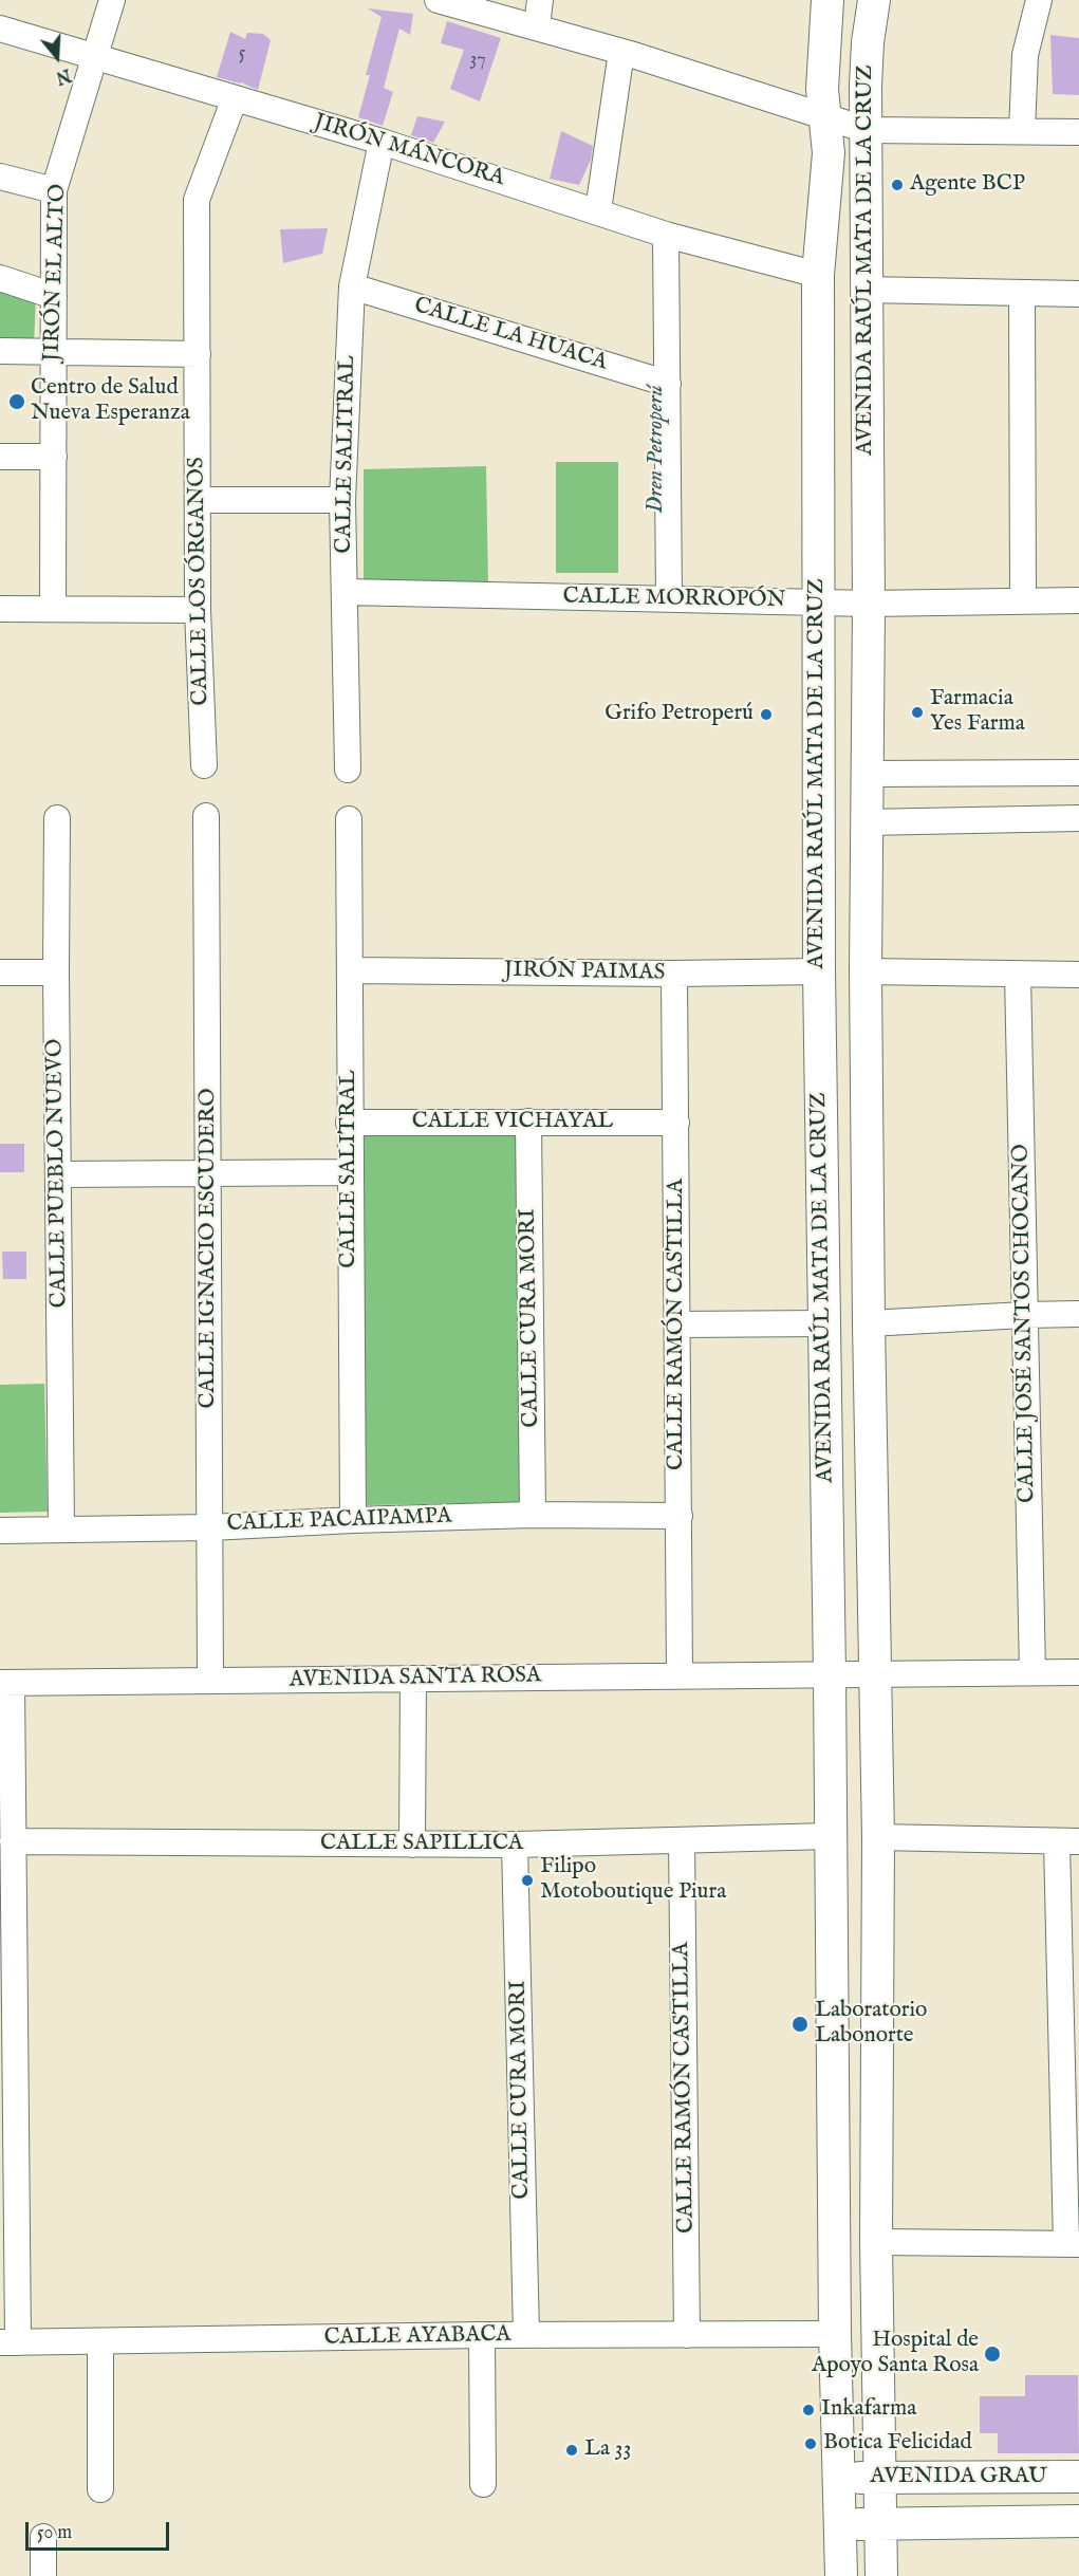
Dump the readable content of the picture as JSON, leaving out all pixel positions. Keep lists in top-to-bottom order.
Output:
{
  "streets": {
    "main road": ["AVENIDA RAÚL MATA DE LA CRUZ", "AVENIDA GRAU"],
    "street": [
      "JIRÓN MÁNCORA",
      "JIRÓN EL ALTO",
      "CALLE LA HUACA",
      "CALLE SALITRAL",
      "CALLE LOS ÓRGANOS",
      "CALLE MORROPÓN",
      "JIRÓN PAIMAS",
      "CALLE VICHAYAL",
      "CALLE PUEBLO NUEVO",
      "CALLE IGNACIO ESCUDERO",
      "CALLE CURA MORI",
      "CALLE JOSÉ SANTOS CHOCANO",
      "CALLE RAMÓN CASTILLA",
      "CALLE PACAIPAMPA",
      "AVENIDA SANTA ROSA",
      "CALLE SAPILLICA",
      "CALLE AYABACA"
    ]
  },
  "crossings": [
    ["JIRÓN MÁNCORA", "AVENIDA RAÚL MATA DE LA CRUZ"],
    ["JIRÓN MÁNCORA", "JIRÓN EL ALTO"],
    ["JIRÓN MÁNCORA", "CALLE SALITRAL"],
    ["JIRÓN MÁNCORA", "CALLE LOS ÓRGANOS"],
    ["AVENIDA RAÚL MATA DE LA CRUZ", "CALLE MORROPÓN"],
    ["AVENIDA RAÚL MATA DE LA CRUZ", "JIRÓN PAIMAS"],
    ["AVENIDA RAÚL MATA DE LA CRUZ", "AVENIDA SANTA ROSA"],
    ["AVENIDA RAÚL MATA DE LA CRUZ", "CALLE SAPILLICA"],
    ["AVENIDA RAÚL MATA DE LA CRUZ", "CALLE AYABACA"],
    ["AVENIDA RAÚL MATA DE LA CRUZ", "AVENIDA GRAU"],
    ["CALLE LA HUACA", "CALLE SALITRAL"],
    ["CALLE SALITRAL", "CALLE MORROPÓN"],
    ["CALLE SALITRAL", "JIRÓN PAIMAS"],
    ["CALLE SALITRAL", "CALLE VICHAYAL"],
    ["CALLE SALITRAL", "CALLE PACAIPAMPA"],
    ["JIRÓN PAIMAS", "CALLE RAMÓN CASTILLA"],
    ["CALLE VICHAYAL", "CALLE CURA MORI"],
    ["CALLE VICHAYAL", "CALLE RAMÓN CASTILLA"],
    ["CALLE PUEBLO NUEVO", "CALLE PACAIPAMPA"],
    ["CALLE IGNACIO ESCUDERO", "CALLE PACAIPAMPA"],
    ["CALLE IGNACIO ESCUDERO", "AVENIDA SANTA ROSA"],
    ["CALLE CURA MORI", "CALLE PACAIPAMPA"],
    ["CALLE CURA MORI", "CALLE SAPILLICA"],
    ["CALLE CURA MORI", "CALLE AYABACA"],
    ["CALLE JOSÉ SANTOS CHOCANO", "AVENIDA SANTA ROSA"],
    ["CALLE RAMÓN CASTILLA", "CALLE PACAIPAMPA"],
    ["CALLE RAMÓN CASTILLA", "AVENIDA SANTA ROSA"],
    ["CALLE RAMÓN CASTILLA", "CALLE SAPILLICA"],
    ["CALLE RAMÓN CASTILLA", "CALLE AYABACA"]
  ],
  "water": ["Dren Petroperú"],
  "places": [
    "Agente BCP",
    "Centro de Salud Nueva Esperanza",
    "Farmacia Yes Farma",
    "Grifo Petroperú",
    "Filipo Motoboutique Piura",
    "Laboratorio Labonorte",
    "Hospital de Apoyo Santa Rosa",
    "Inkafarma",
    "Botica Felicidad",
    "La 33"
  ],
  "house_numbers": ["5", "37"],
  "scale_bar": "50 m",
  "north": "bottom"
}
